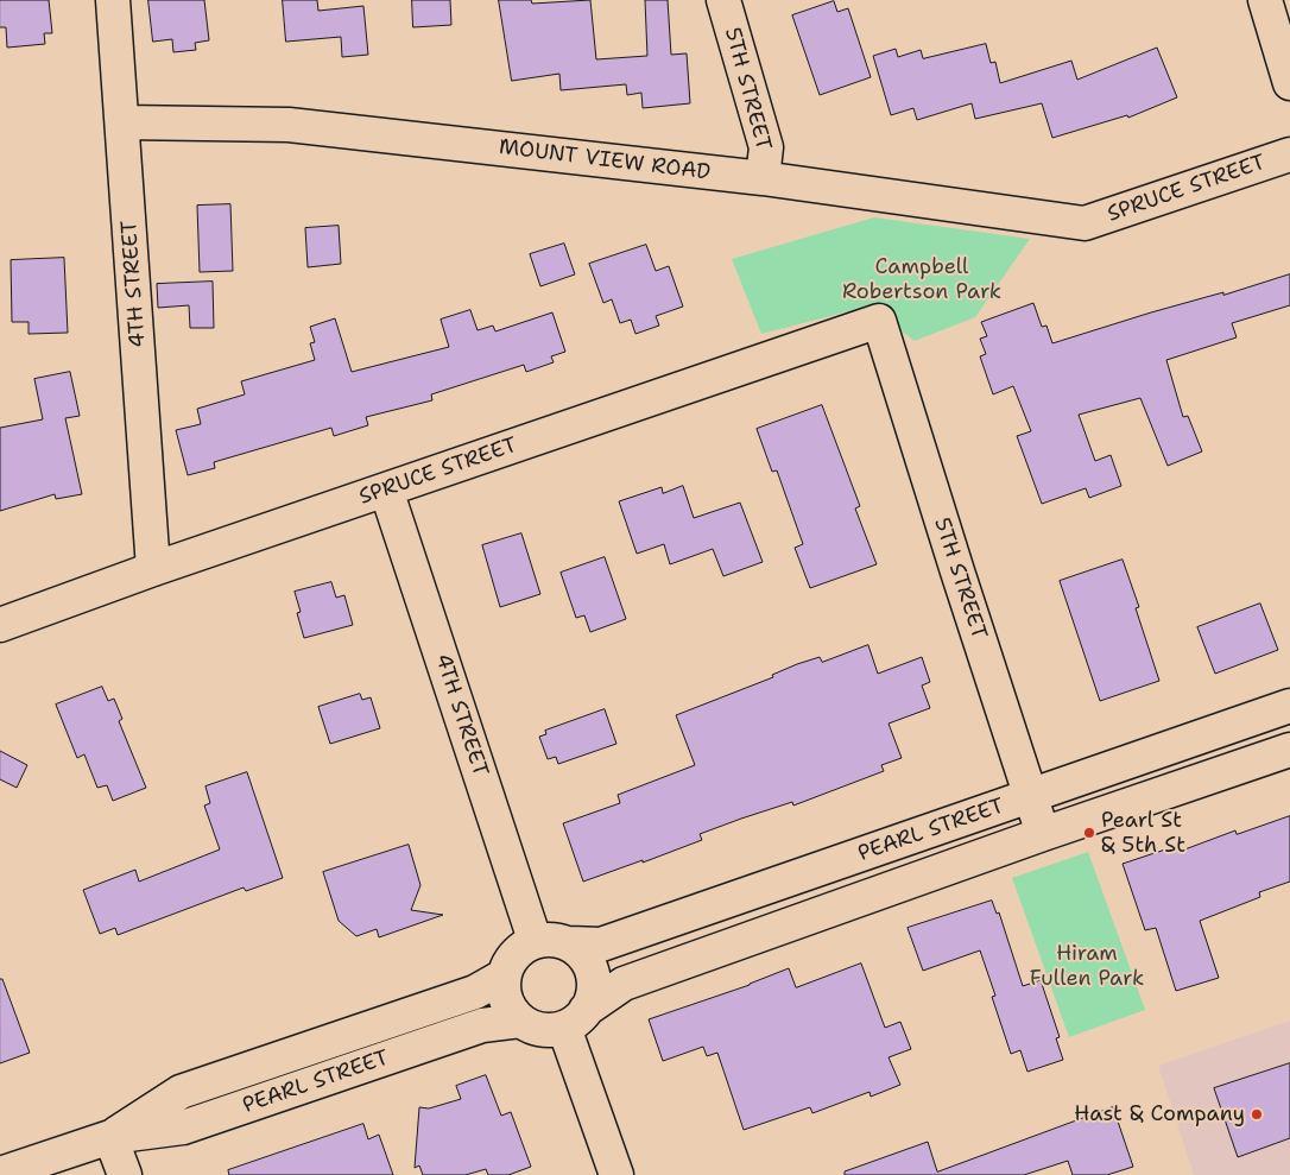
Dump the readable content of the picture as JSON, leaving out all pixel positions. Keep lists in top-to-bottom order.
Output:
{
  "streets": {
    "street": [
      "5TH STREET",
      "MOUNT VIEW ROAD",
      "SPRUCE STREET",
      "4TH STREET",
      "PEARL STREET"
    ]
  },
  "crossings": [
    ["5TH STREET", "MOUNT VIEW ROAD"],
    ["5TH STREET", "SPRUCE STREET"],
    ["5TH STREET", "PEARL STREET"],
    ["MOUNT VIEW ROAD", "SPRUCE STREET"],
    ["MOUNT VIEW ROAD", "4TH STREET"],
    ["SPRUCE STREET", "4TH STREET"],
    ["4TH STREET", "PEARL STREET"]
  ],
  "parks": ["Campbell Robertson Park", "Hiram Fullen Park"],
  "places": ["Pearl St & 5th St", "Hast & Company"]
}
